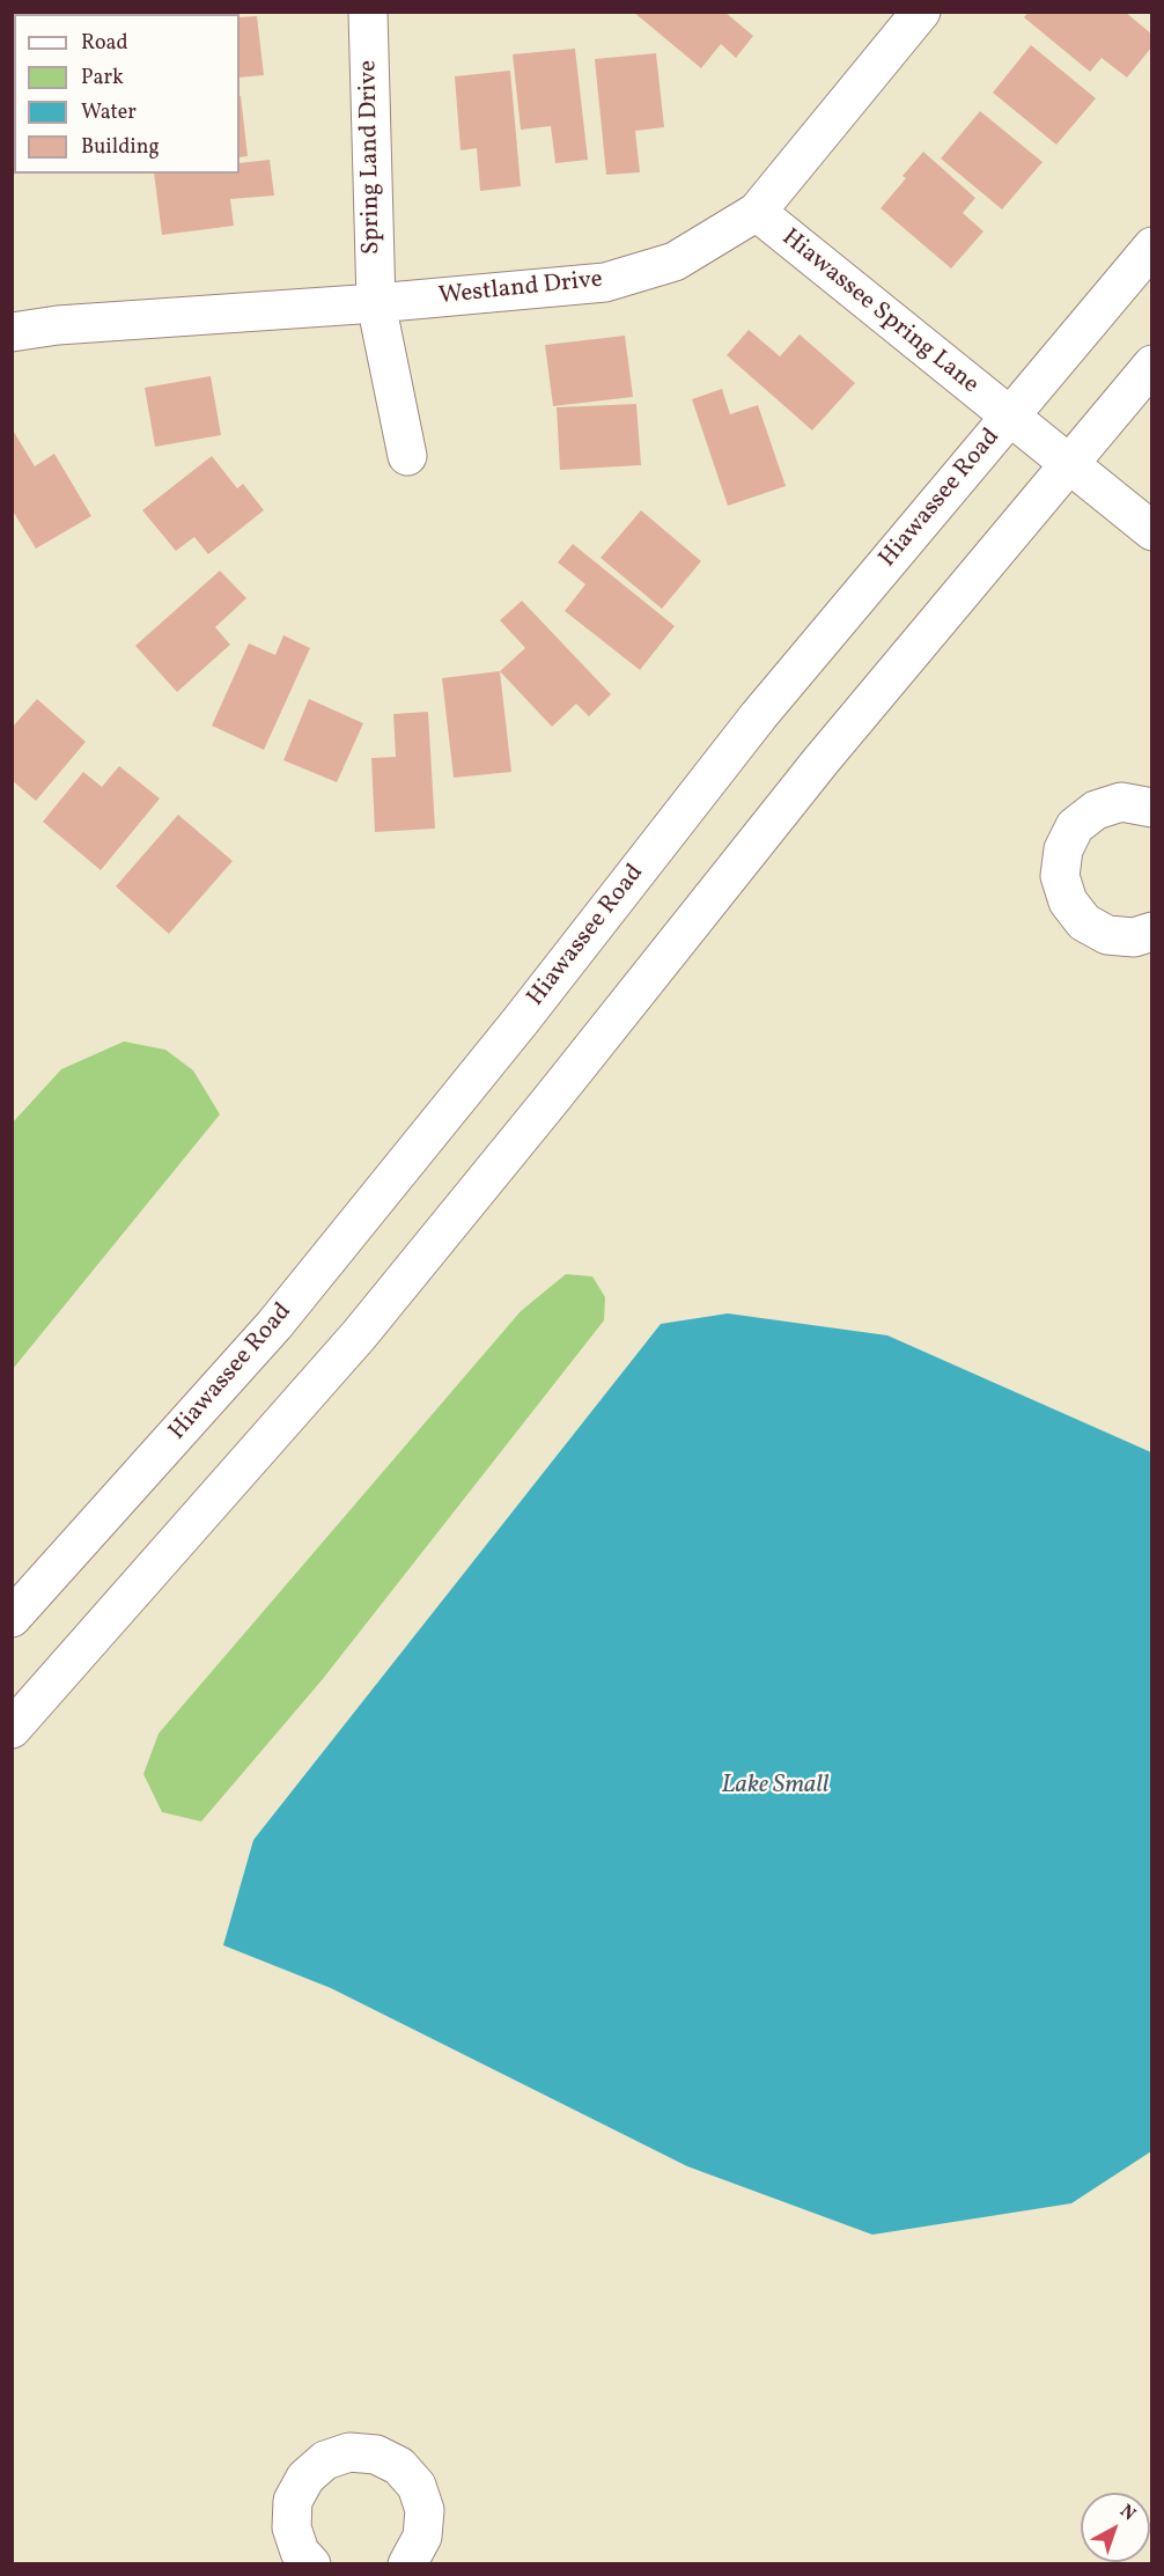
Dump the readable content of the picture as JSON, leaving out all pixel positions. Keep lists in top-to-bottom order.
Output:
{
  "streets": {
    "street": [
      "Spring Land Drive",
      "Westland Drive",
      "Hiawassee Spring Lane",
      "Hiawassee Road"
    ]
  },
  "crossings": [
    ["Spring Land Drive", "Westland Drive"],
    ["Westland Drive", "Hiawassee Spring Lane"],
    ["Hiawassee Spring Lane", "Hiawassee Road"]
  ],
  "water": ["Lake Small"],
  "legend": [
    "Road",
    "Park",
    "Water",
    "Building"
  ],
  "north": "top right"
}
